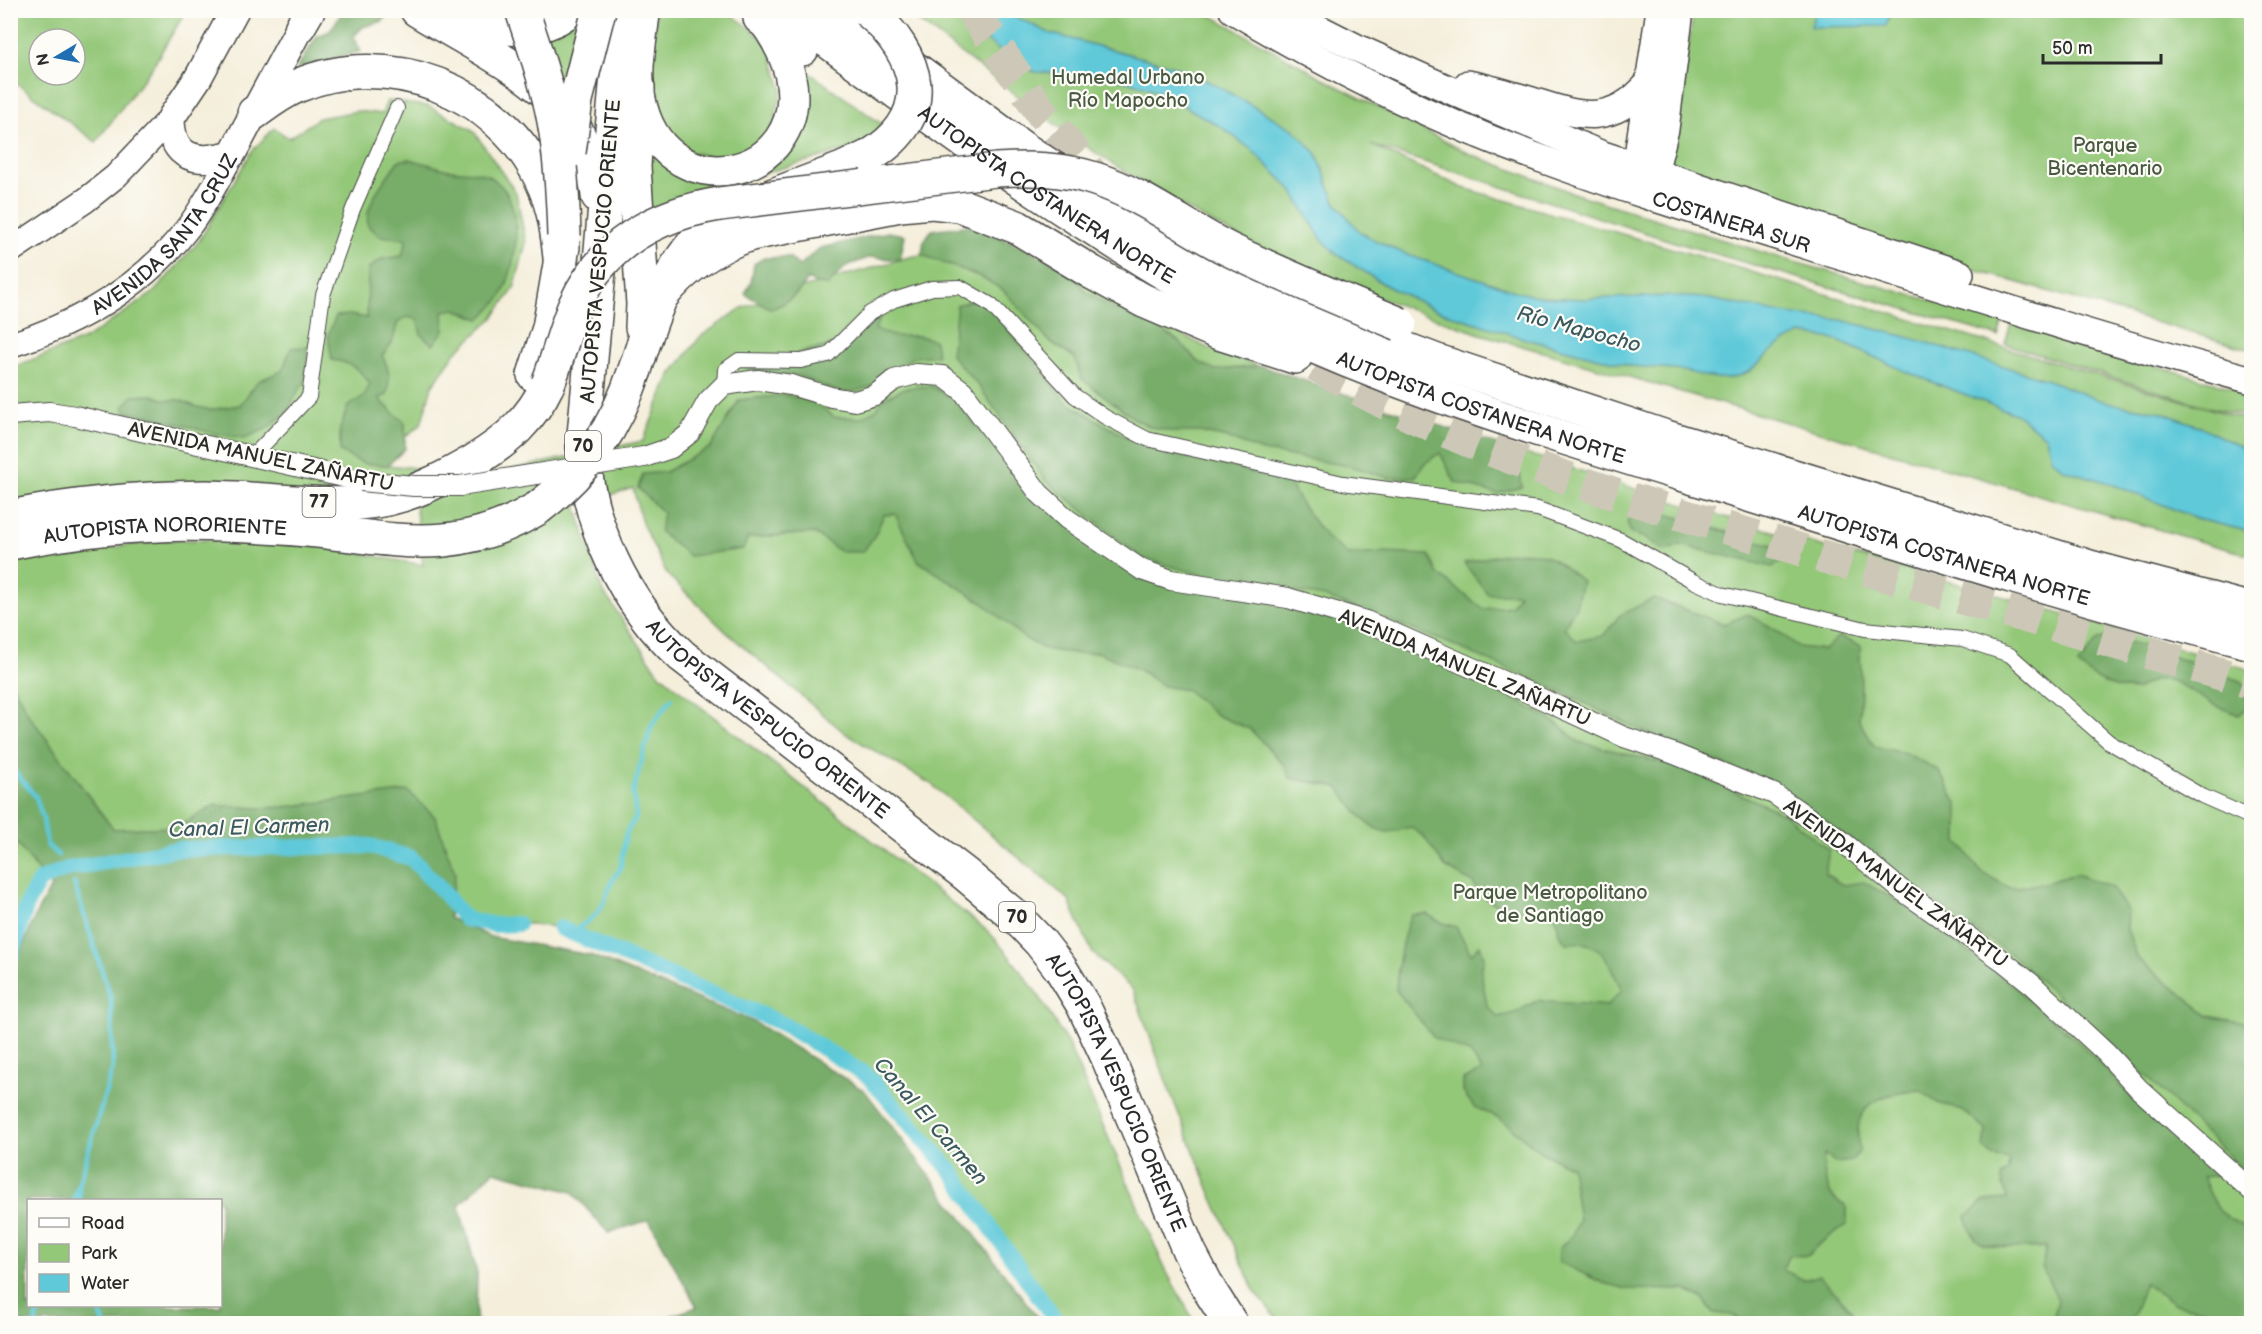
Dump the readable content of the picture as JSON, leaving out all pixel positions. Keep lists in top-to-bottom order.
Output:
{
  "streets": {
    "highway": [
      "AUTOPISTA COSTANERA NORTE",
      "AUTOPISTA VESPUCIO ORIENTE",
      "70",
      "77",
      "AUTOPISTA NORORIENTE"
    ],
    "main road": ["COSTANERA SUR", "AVENIDA SANTA CRUZ"],
    "street": ["AVENIDA MANUEL ZAÑARTU"]
  },
  "crossings": [
    ["AUTOPISTA COSTANERA NORTE", "AUTOPISTA NORORIENTE"]
  ],
  "water": ["Río Mapocho", "Canal El Carmen"],
  "parks": ["Humedal Urbano Río Mapocho", "Parque Bicentenario", "Parque Metropolitano de Santiago"],
  "legend": ["Road", "Park", "Water"],
  "scale_bar": "50 m",
  "north": "left"
}
